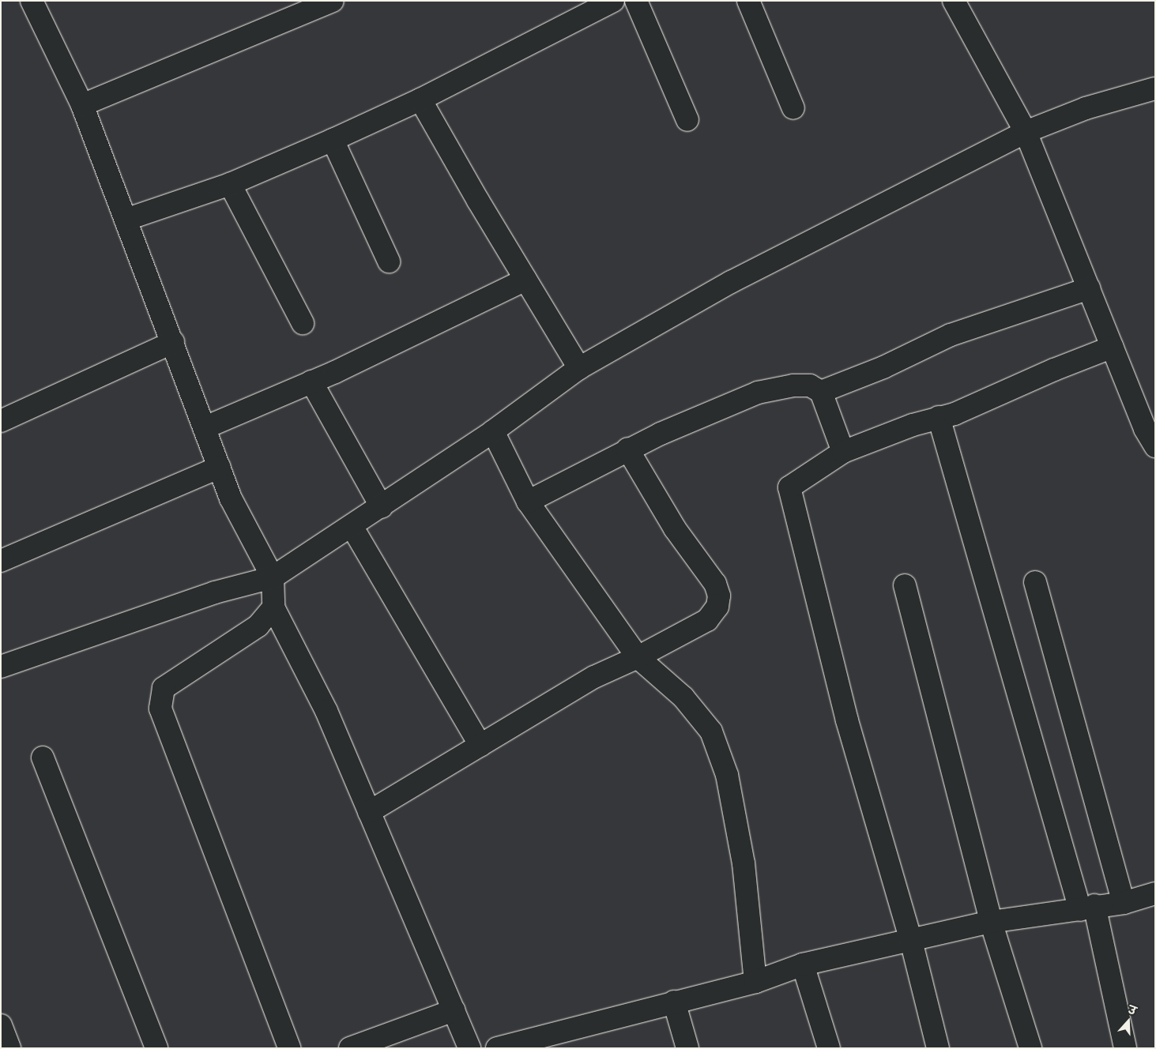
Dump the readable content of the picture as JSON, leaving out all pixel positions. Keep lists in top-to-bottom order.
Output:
{
  "north": "top"
}
